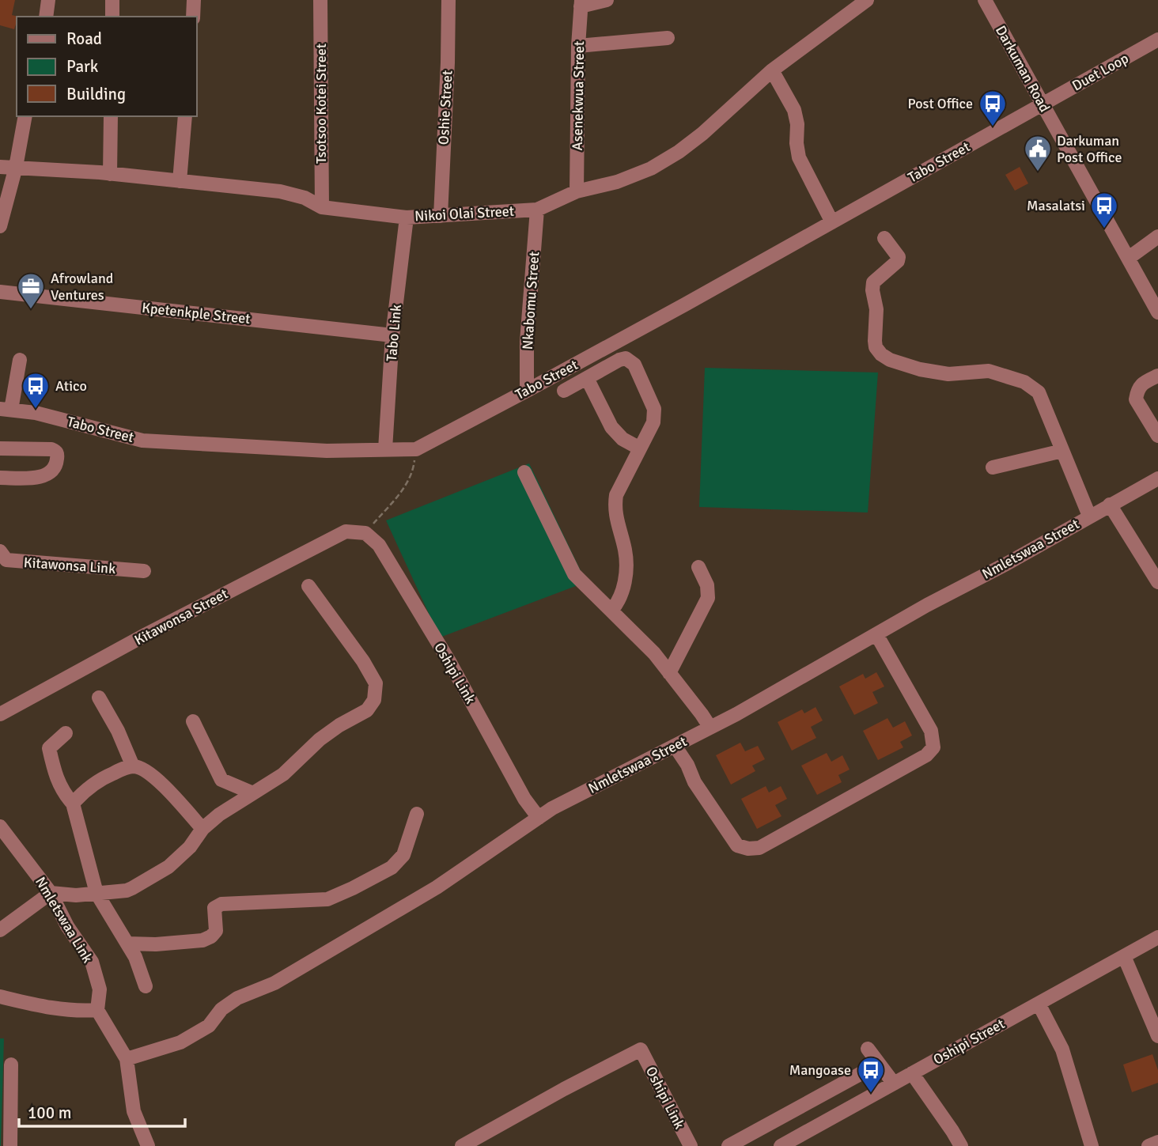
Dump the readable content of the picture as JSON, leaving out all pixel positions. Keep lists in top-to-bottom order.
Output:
{
  "streets": {
    "street": [
      "Darkuman Road",
      "Duet Loop",
      "Asenekwua Street",
      "Tsotsoo Kotei Street",
      "Oshie Street",
      "Tabo Street",
      "Nikoi Olai Street",
      "Nkabomu Street",
      "Kpetenkple Street",
      "Tabo Link",
      "Nmletswaa Street",
      "Kitawonsa Link",
      "Kitawonsa Street",
      "Oshipi Link",
      "Nmletswaa Link",
      "Oshipi Street"
    ]
  },
  "crossings": [
    ["Darkuman Road", "Duet Loop"],
    ["Darkuman Road", "Tabo Street"],
    ["Duet Loop", "Tabo Street"],
    ["Asenekwua Street", "Nikoi Olai Street"],
    ["Tsotsoo Kotei Street", "Nikoi Olai Street"],
    ["Oshie Street", "Nikoi Olai Street"],
    ["Tabo Street", "Nkabomu Street"],
    ["Tabo Street", "Tabo Link"],
    ["Nikoi Olai Street", "Nkabomu Street"],
    ["Nikoi Olai Street", "Tabo Link"],
    ["Kpetenkple Street", "Tabo Link"],
    ["Nmletswaa Street", "Oshipi Link"],
    ["Kitawonsa Street", "Oshipi Link"]
  ],
  "places": {
    "bus stop": [
      "Post Office",
      "Masalatsi",
      "Atico",
      "Mangoase"
    ],
    "public building": ["Darkuman Post Office"],
    "office": ["Afrowland Ventures"]
  },
  "legend": ["Road", "Park", "Building"],
  "scale_bar": "100 m"
}
